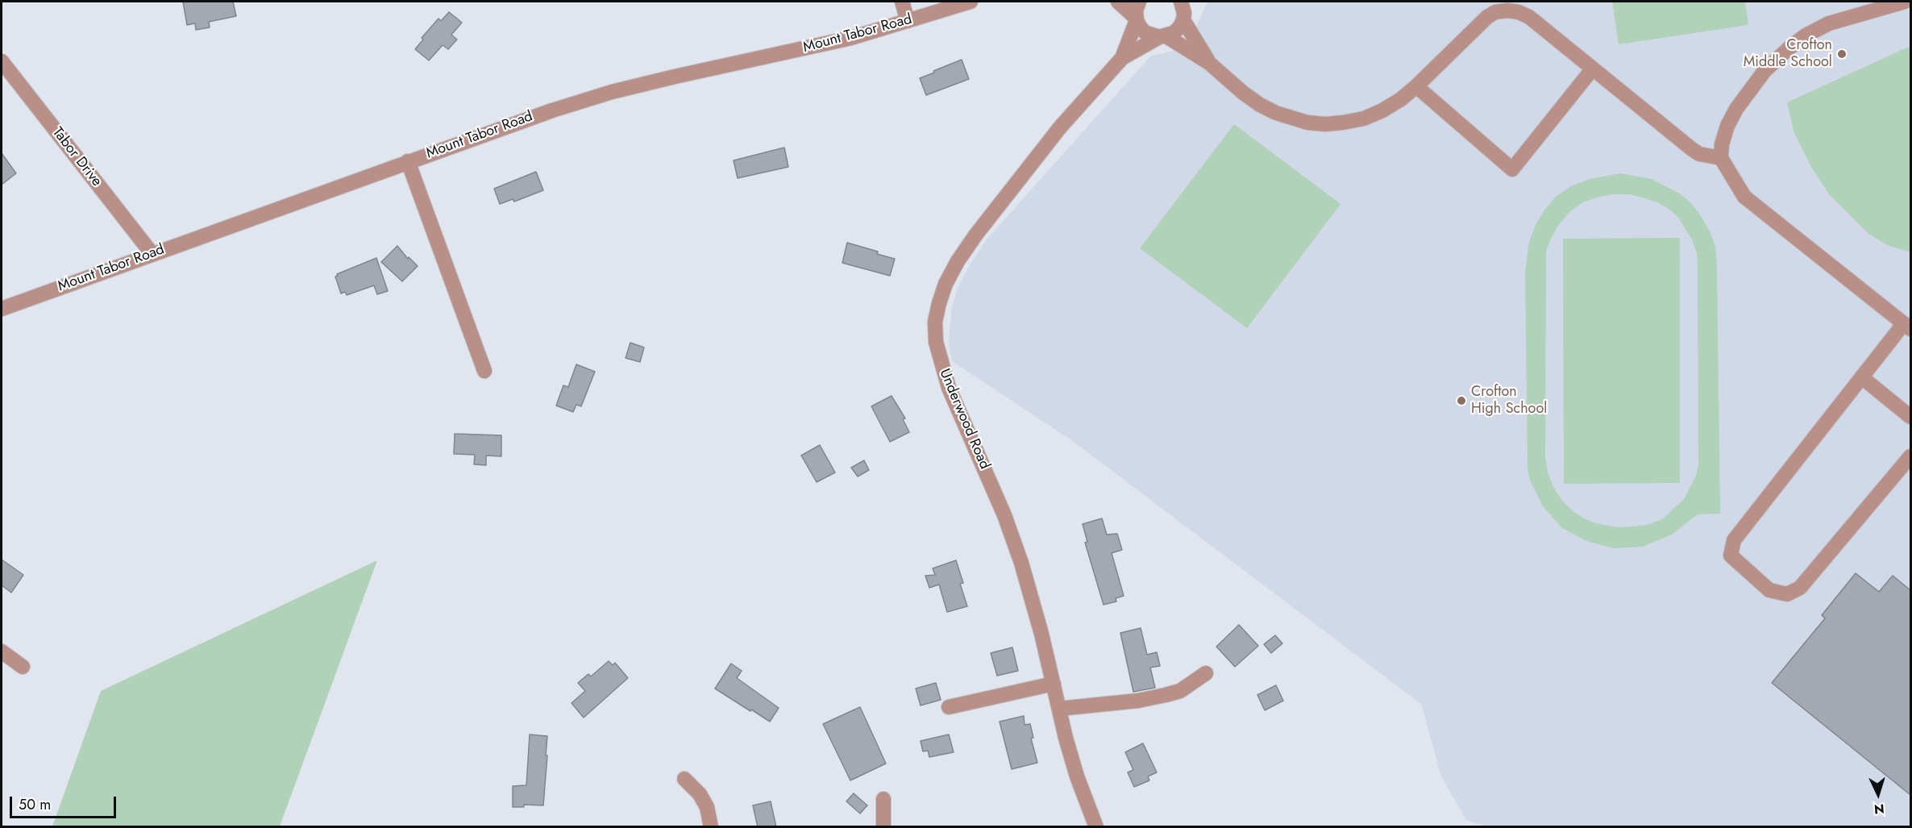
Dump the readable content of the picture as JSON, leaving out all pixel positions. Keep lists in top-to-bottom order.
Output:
{
  "streets": {
    "street": ["Mount Tabor Road", "Tabor Drive", "Underwood Road"]
  },
  "crossings": [
    ["Mount Tabor Road", "Tabor Drive"]
  ],
  "places": ["Crofton Middle School", "Crofton High School"],
  "scale_bar": "50 m",
  "north": "bottom"
}
